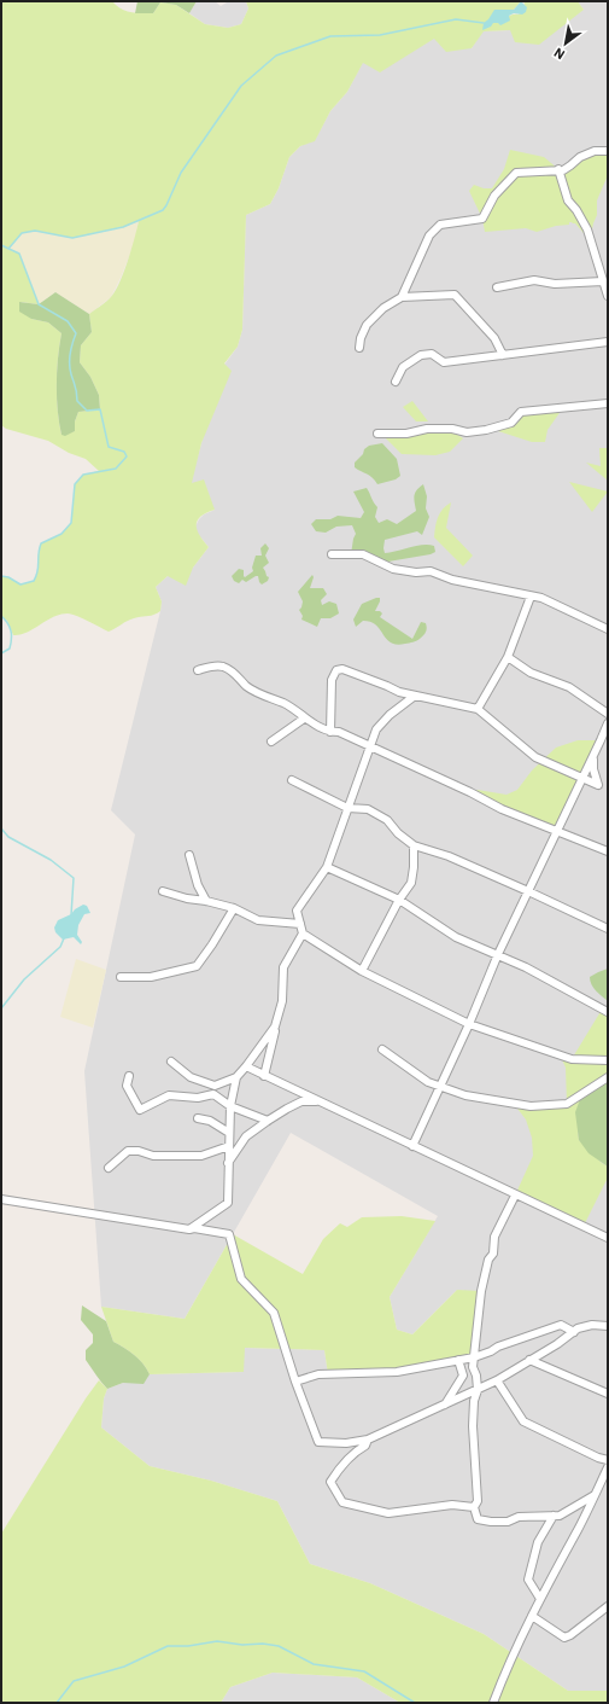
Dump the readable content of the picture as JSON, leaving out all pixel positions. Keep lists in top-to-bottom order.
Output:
{
  "north": "bottom left"
}
